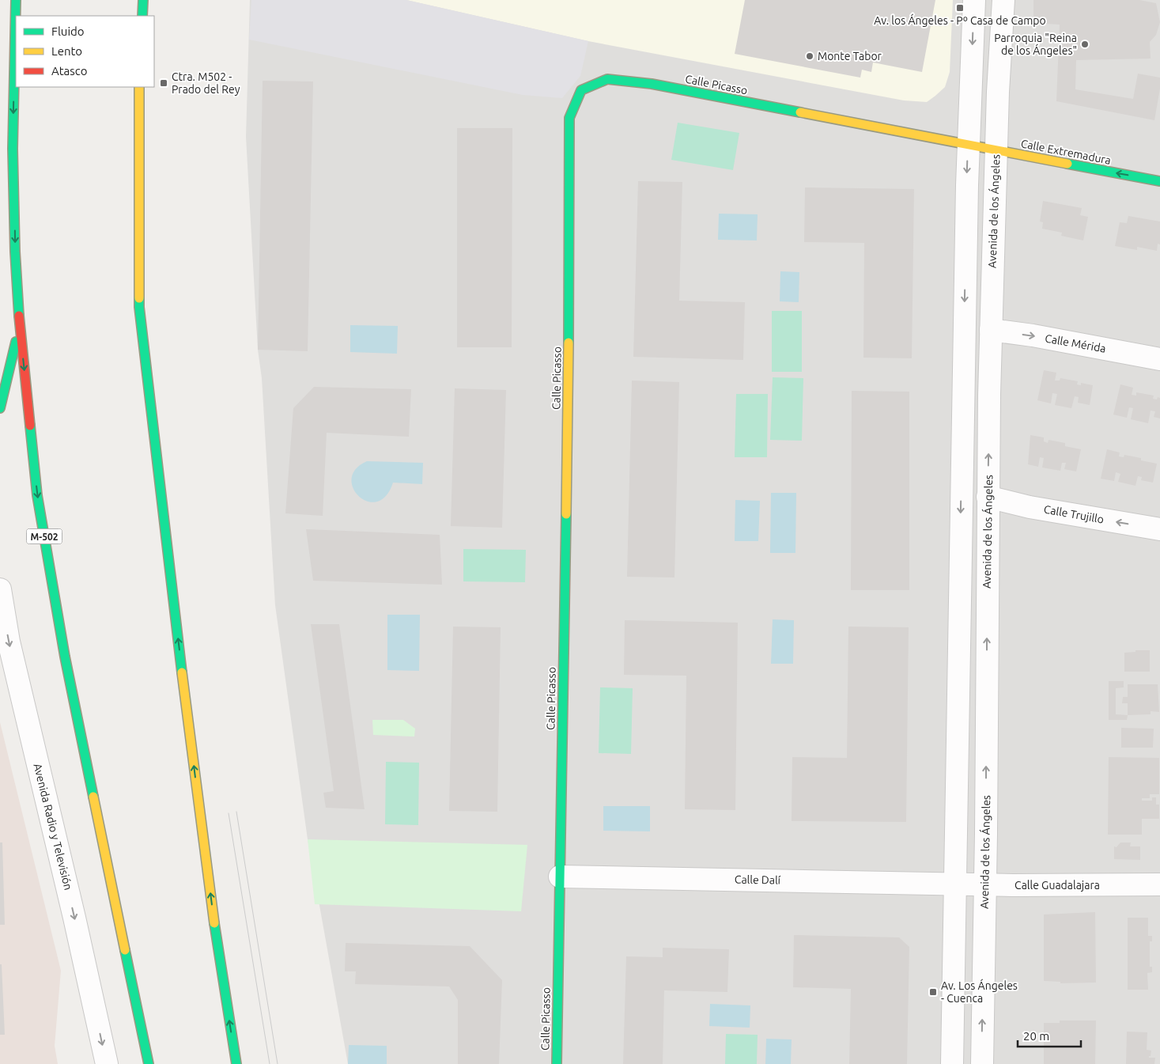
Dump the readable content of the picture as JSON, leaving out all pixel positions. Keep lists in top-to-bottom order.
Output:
{
  "streets": {
    "main road": ["Calle Picasso", "Calle Extremadura", "M-502"],
    "street": [
      "Avenida de los Ángeles",
      "Calle Mérida",
      "Calle Trujillo",
      "Avenida Radio y Televisión",
      "Calle Dalí",
      "Calle Guadalajara"
    ]
  },
  "crossings": [
    ["Calle Picasso", "Calle Extremadura"],
    ["Calle Picasso", "Calle Dalí"],
    ["Calle Extremadura", "Avenida de los Ángeles"],
    ["Avenida de los Ángeles", "Calle Mérida"],
    ["Avenida de los Ángeles", "Calle Trujillo"],
    ["Avenida de los Ángeles", "Calle Guadalajara"],
    ["Calle Dalí", "Calle Guadalajara"]
  ],
  "one_way": [
    "Calle Extremadura",
    "Calle Mérida",
    "Calle Trujillo",
    "Avenida Radio y Televisión"
  ],
  "places": {
    "transit": ["Av. los Ángeles - Pº Casa de Campo", "Ctra. M502 - Prado del Rey", "Av. Los Ángeles - Cuenca"],
    "other": ["Parroquia \"Reina de los Ángeles\"", "Monte Tabor"]
  },
  "legend": ["Fluido", "Lento", "Atasco"],
  "scale_bar": "20 m"
}
